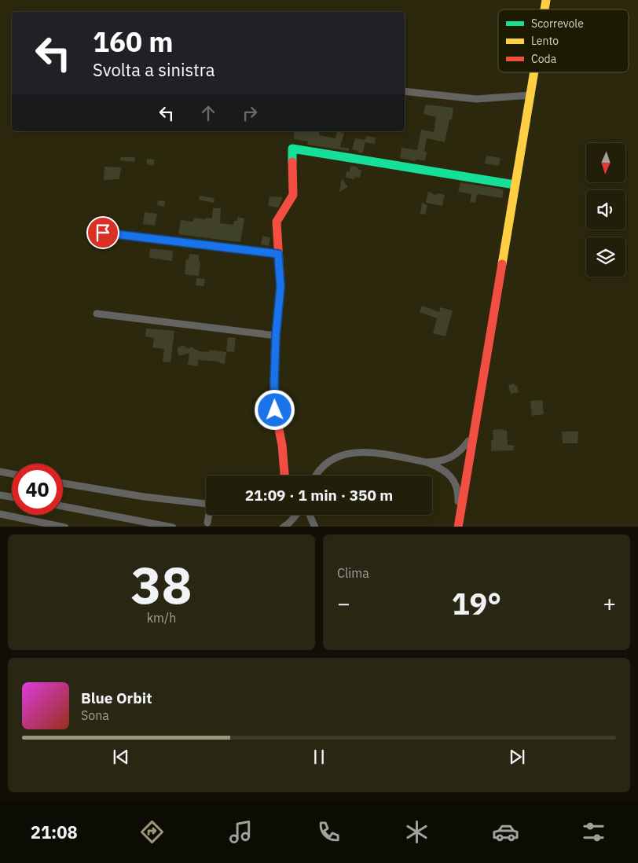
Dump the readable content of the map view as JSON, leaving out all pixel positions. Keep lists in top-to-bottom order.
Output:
{
  "legend": ["Scorrevole", "Lento", "Coda"],
  "north": "bottom",
  "page": {
    "turn": ["160 m", "Svolta a sinistra"],
    "limit": "40",
    "trip": "21:09 · 1 min · 350 m",
    "tile": [
      ["38", "km/h"],
      "Clima"
    ],
    "heat": ["−", "19°", "+"],
    "song": ["Blue Orbit", "Sona"],
    "tabs": "21:08"
  }
}
